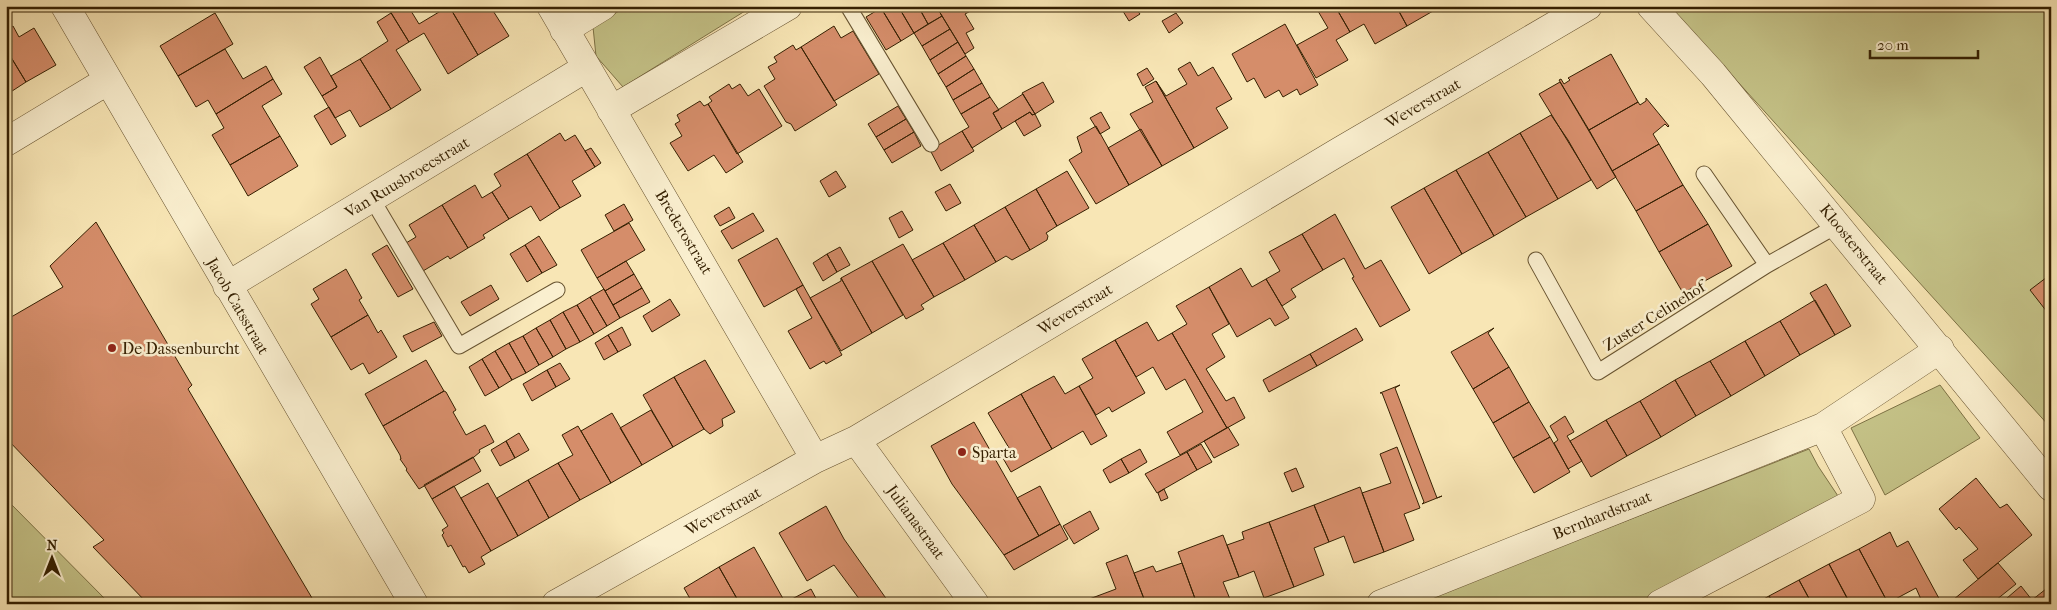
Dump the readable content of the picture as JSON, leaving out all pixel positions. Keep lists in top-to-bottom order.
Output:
{
  "streets": {
    "street": [
      "Weverstraat",
      "Van Ruusbroecstraat",
      "Brederostraat",
      "Kloosterstraat",
      "Jacob Catsstraat",
      "Bernhardstraat",
      "Julianastraat"
    ],
    "lane": ["Zuster Celinehof"]
  },
  "crossings": [
    ["Weverstraat", "Brederostraat"],
    ["Weverstraat", "Julianastraat"],
    ["Van Ruusbroecstraat", "Brederostraat"],
    ["Van Ruusbroecstraat", "Jacob Catsstraat"],
    ["Kloosterstraat", "Zuster Celinehof"],
    ["Kloosterstraat", "Bernhardstraat"]
  ],
  "places": ["De Dassenburcht", "Sparta"],
  "scale_bar": "20 m",
  "north": "top"
}
